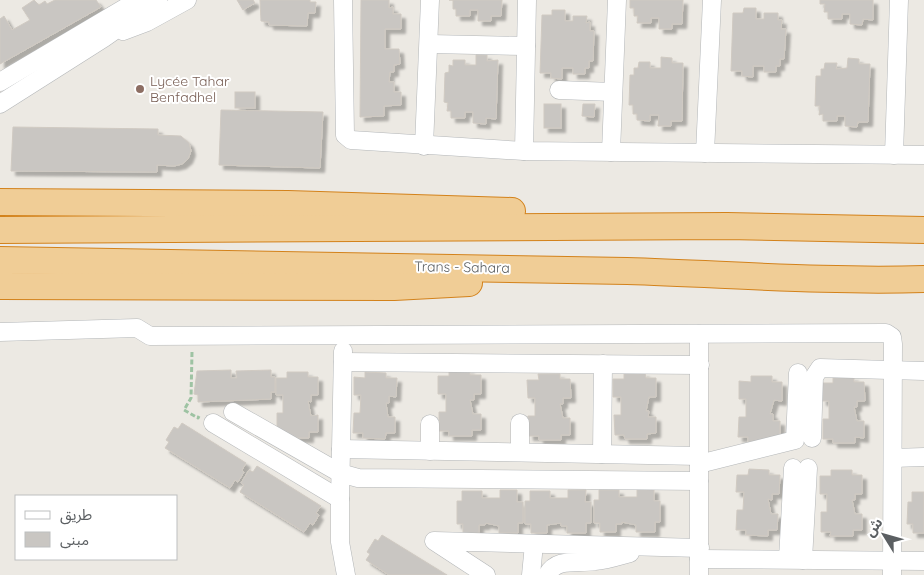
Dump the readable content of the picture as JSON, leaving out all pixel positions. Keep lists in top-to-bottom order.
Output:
{
  "streets": {
    "highway": ["Trans - Sahara"]
  },
  "places": ["Lycée Tahar Benfadhel"],
  "legend": ["طريق", "مبنى"],
  "north": "top left"
}
